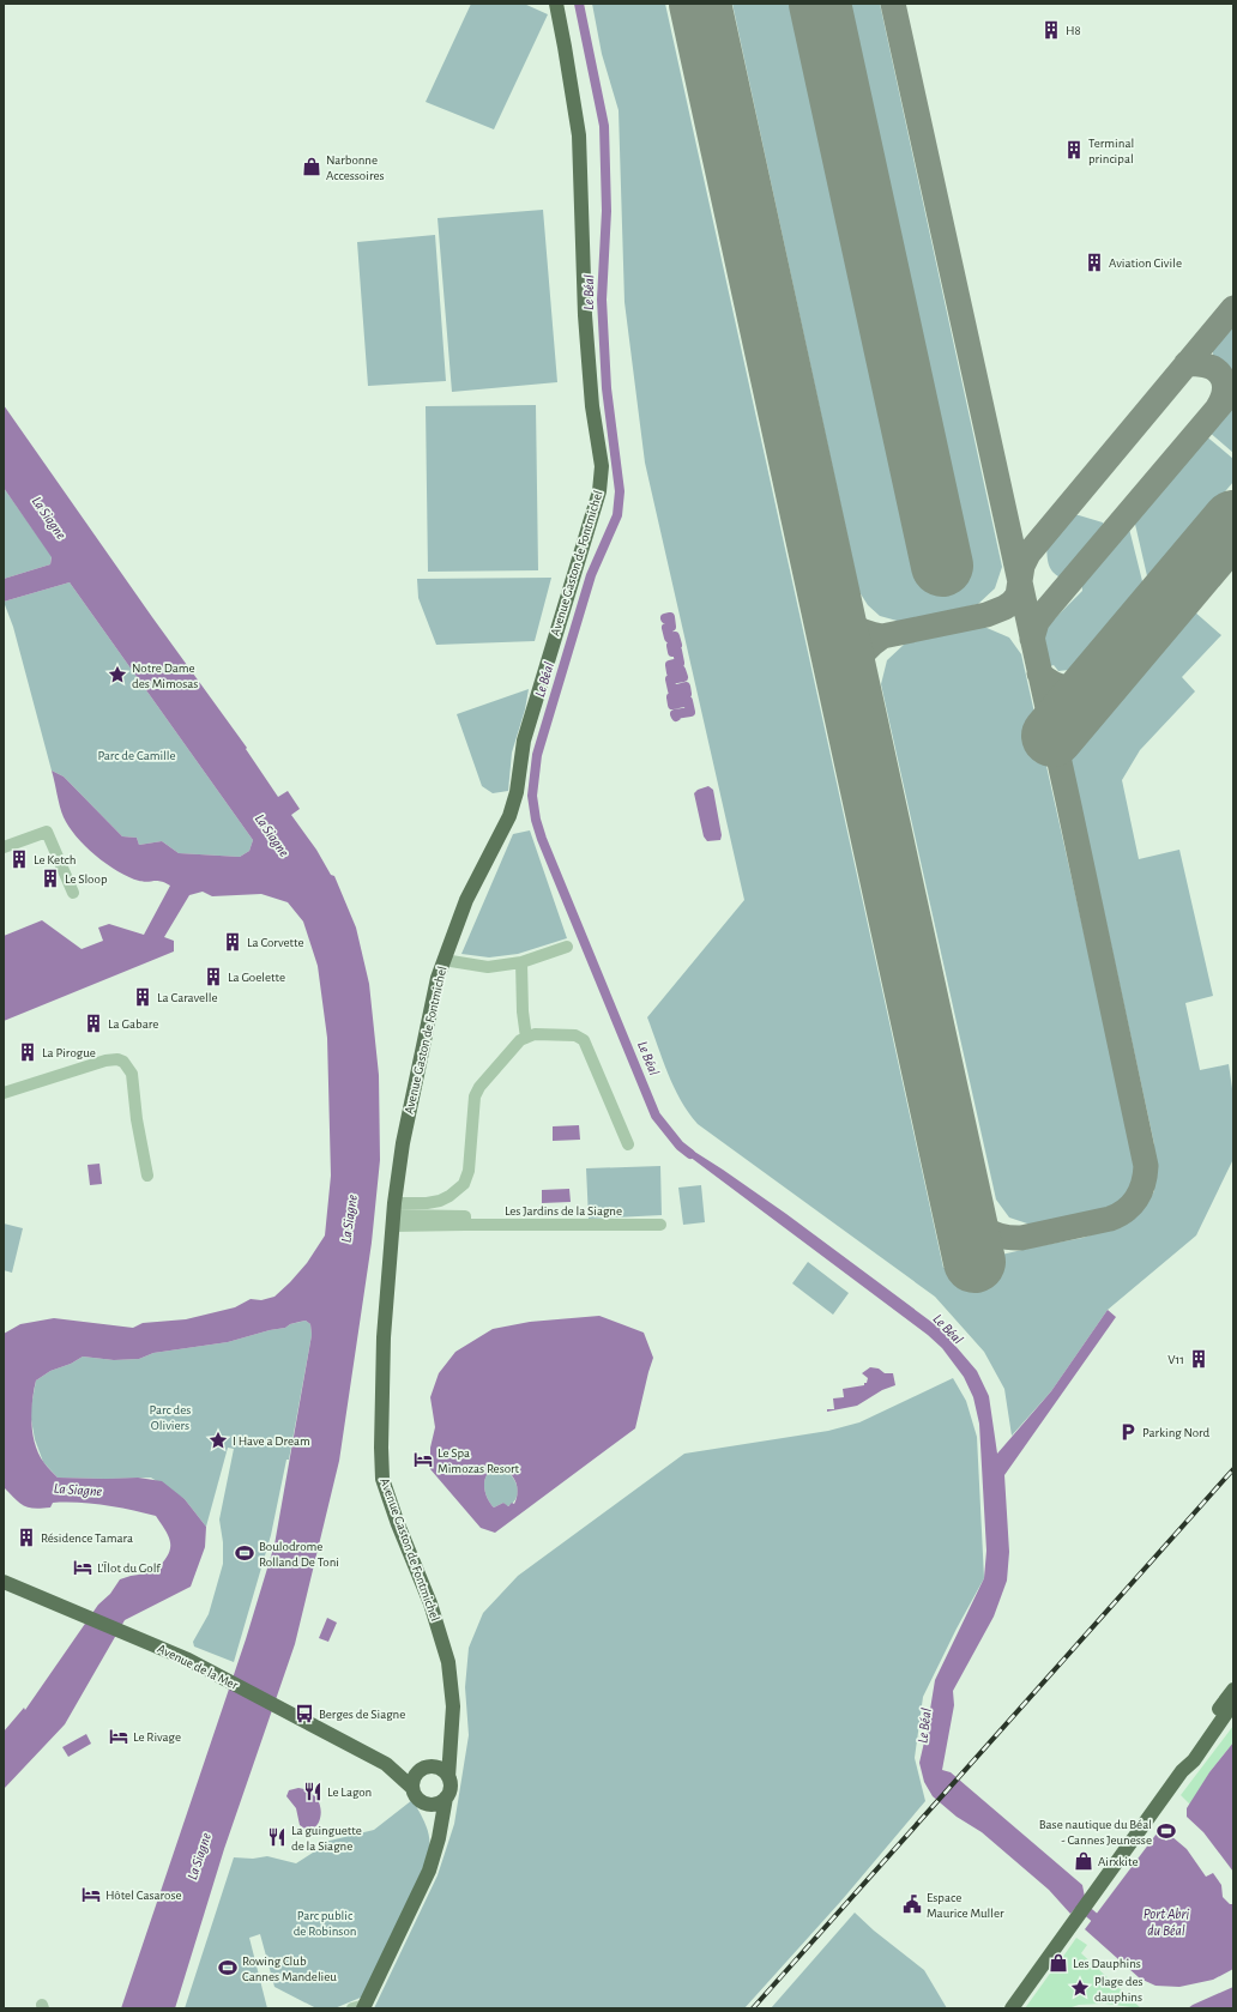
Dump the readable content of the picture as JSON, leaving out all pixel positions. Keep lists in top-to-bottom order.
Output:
{
  "streets": {
    "main road": ["Avenue Gaston de Fontmichel", "Avenue de la Mer"],
    "street": ["Les Jardins de la Siagne"]
  },
  "crossings": [
    ["Avenue Gaston de Fontmichel", "Les Jardins de la Siagne"]
  ],
  "water": ["Le Béal", "La Siagne", "Port Abri du Béal"],
  "parks": ["Parc de Camille", "Parc des Oliviers", "Parc public de Robinson"],
  "places": {
    "building": [
      "H8",
      "Terminal principal",
      "Aviation Civile",
      "Le Ketch",
      "Le Sloop",
      "La Corvette",
      "La Goelette",
      "La Caravelle",
      "La Gabare",
      "La Pirogue",
      "V11",
      "Résidence Tamara"
    ],
    "shop": ["Narbonne Accessoires", "Airxkite", "Les Dauphins"],
    "place": ["Notre Dame des Mimosas", "I Have a Dream", "Plage des dauphins"],
    "parking": ["Parking Nord"],
    "hotel": [
      "Le Spa Mimozas Resort",
      "L’Îlot du Golf",
      "Le Rivage",
      "Hôtel Casarose"
    ],
    "sports": ["Boulodrome Rolland De Toni", "Base nautique du Béal - Cannes Jeunesse", "Rowing Club Cannes Mandelieu"],
    "bus stop": ["Berges de Siagne"],
    "restaurant": ["Le Lagon", "La guinguette de la Siagne"],
    "public building": ["Espace Maurice Muller"]
  }
}
